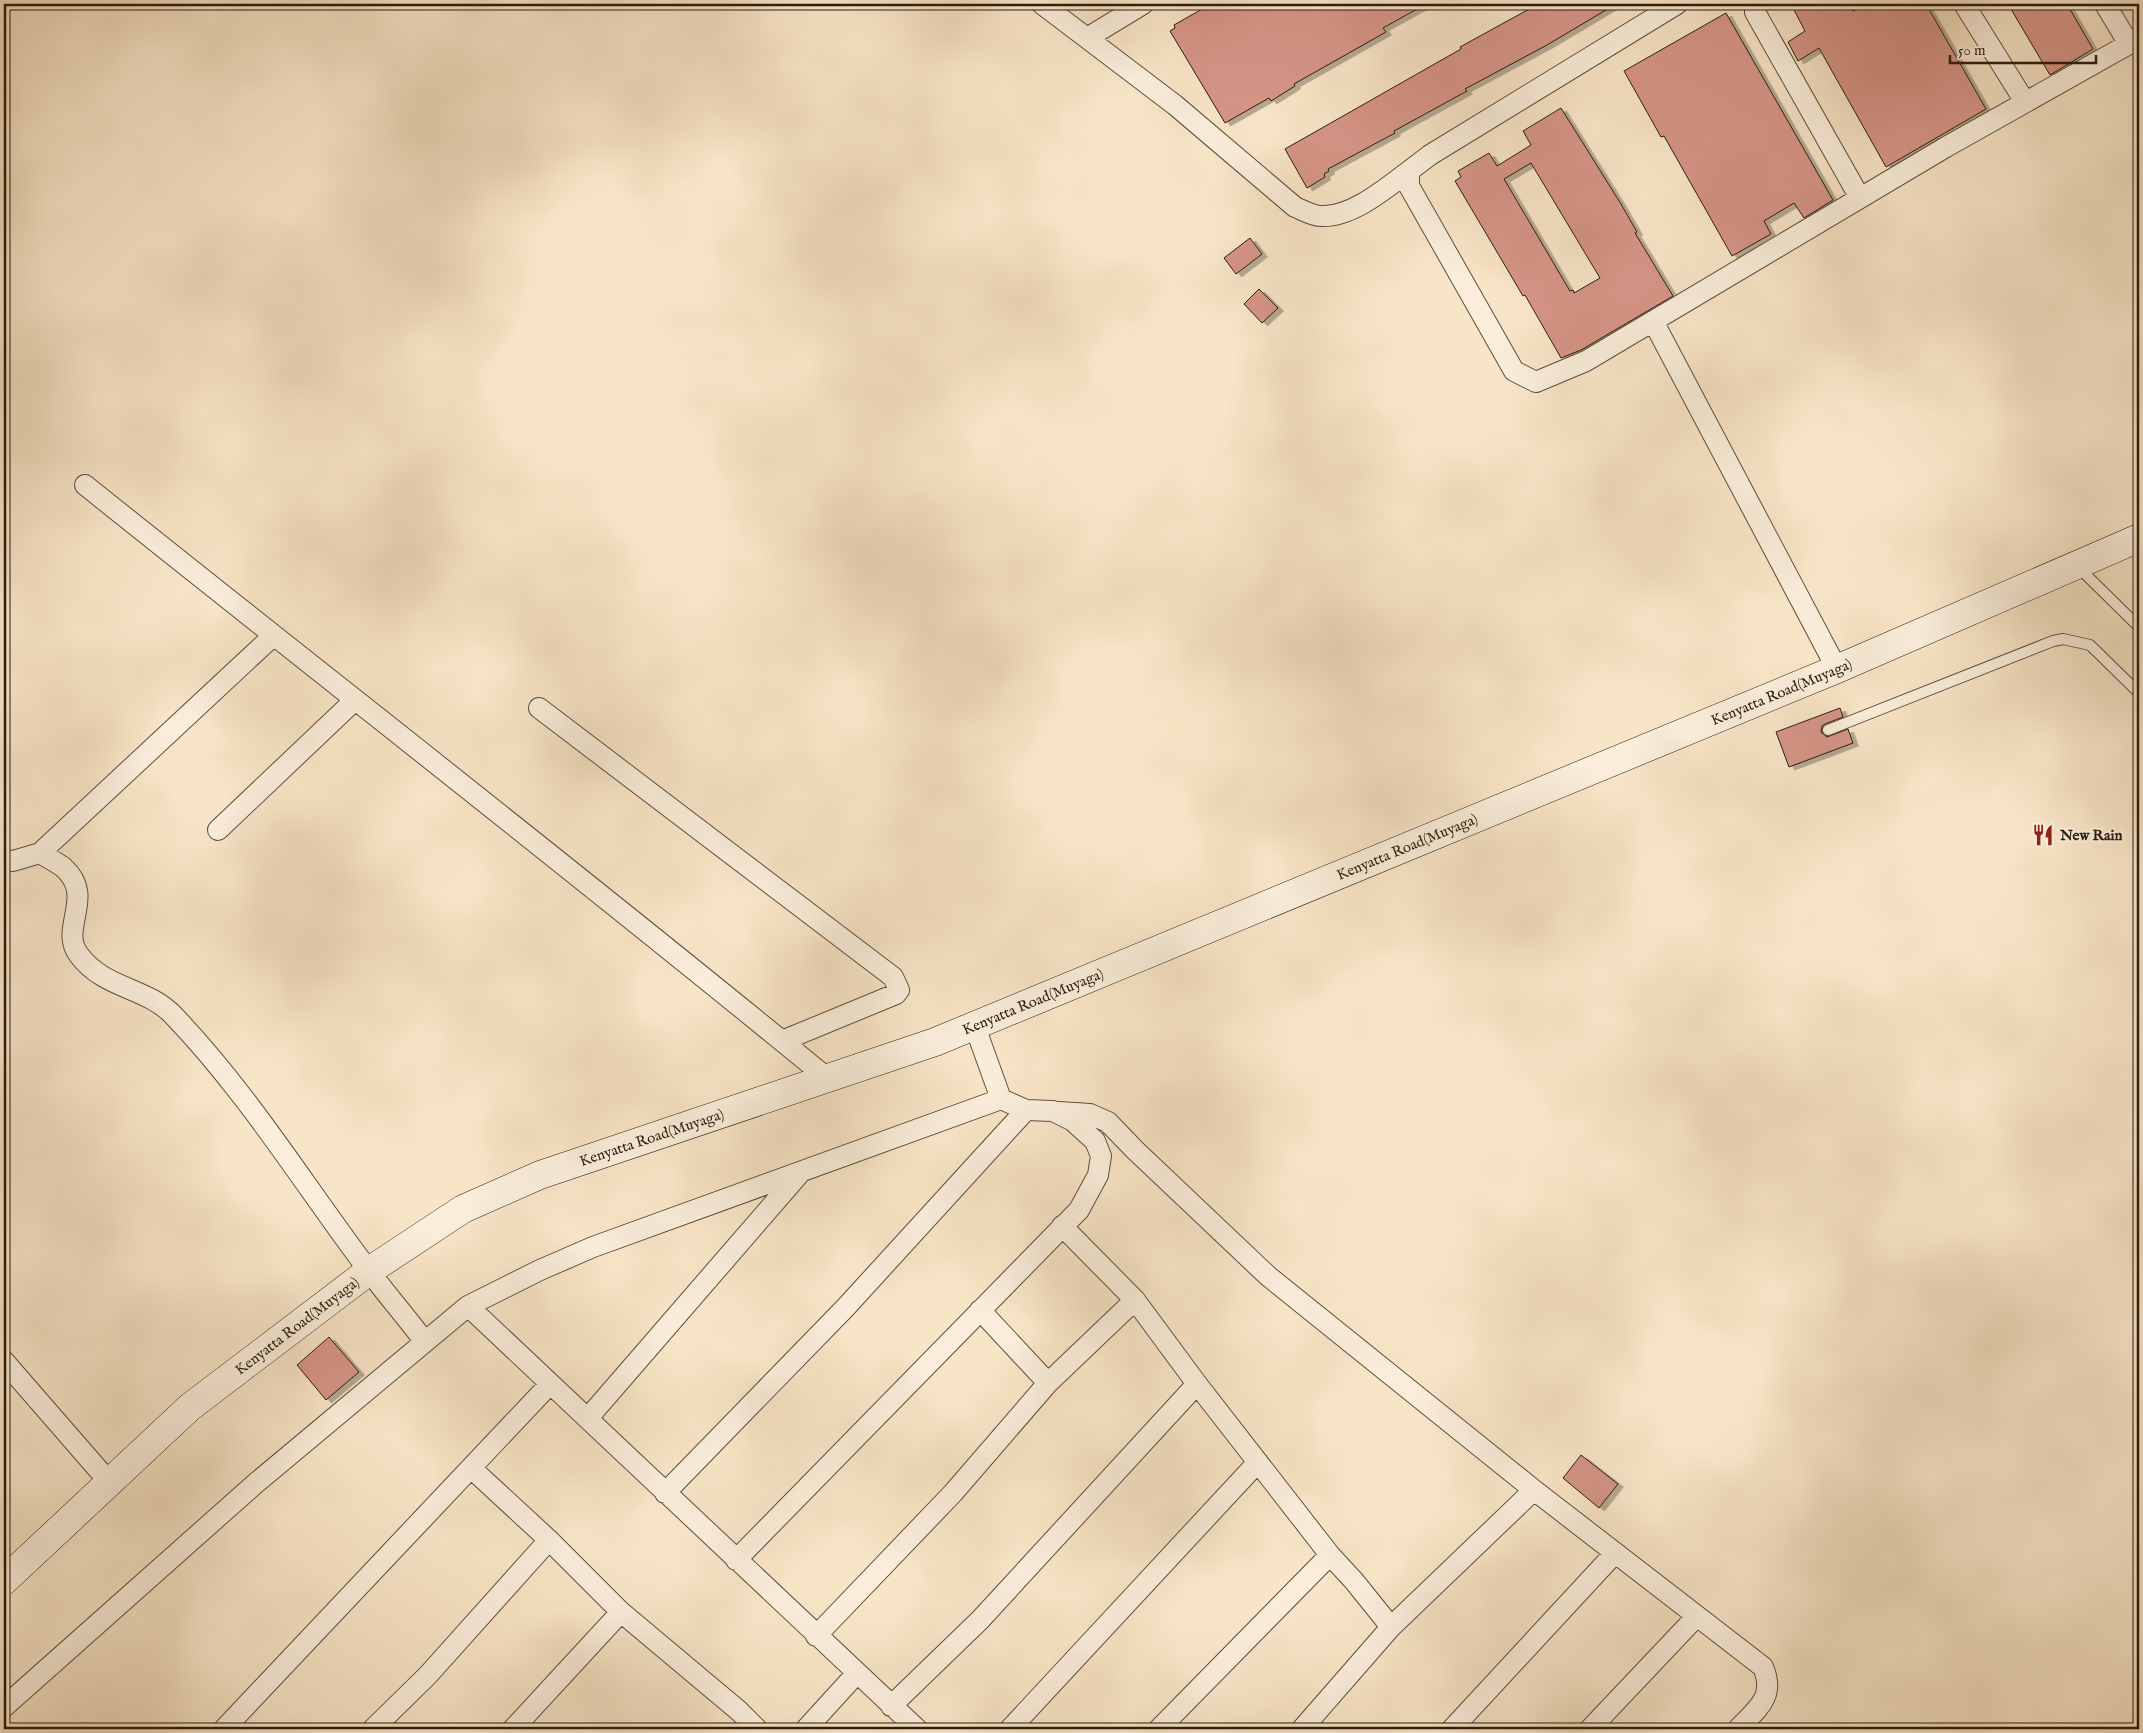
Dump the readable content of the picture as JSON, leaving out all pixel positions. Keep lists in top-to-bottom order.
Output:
{
  "streets": {
    "main road": ["Kenyatta Road(Muyaga)"]
  },
  "places": {
    "restaurant": ["New Rain"]
  },
  "scale_bar": "50 m"
}
